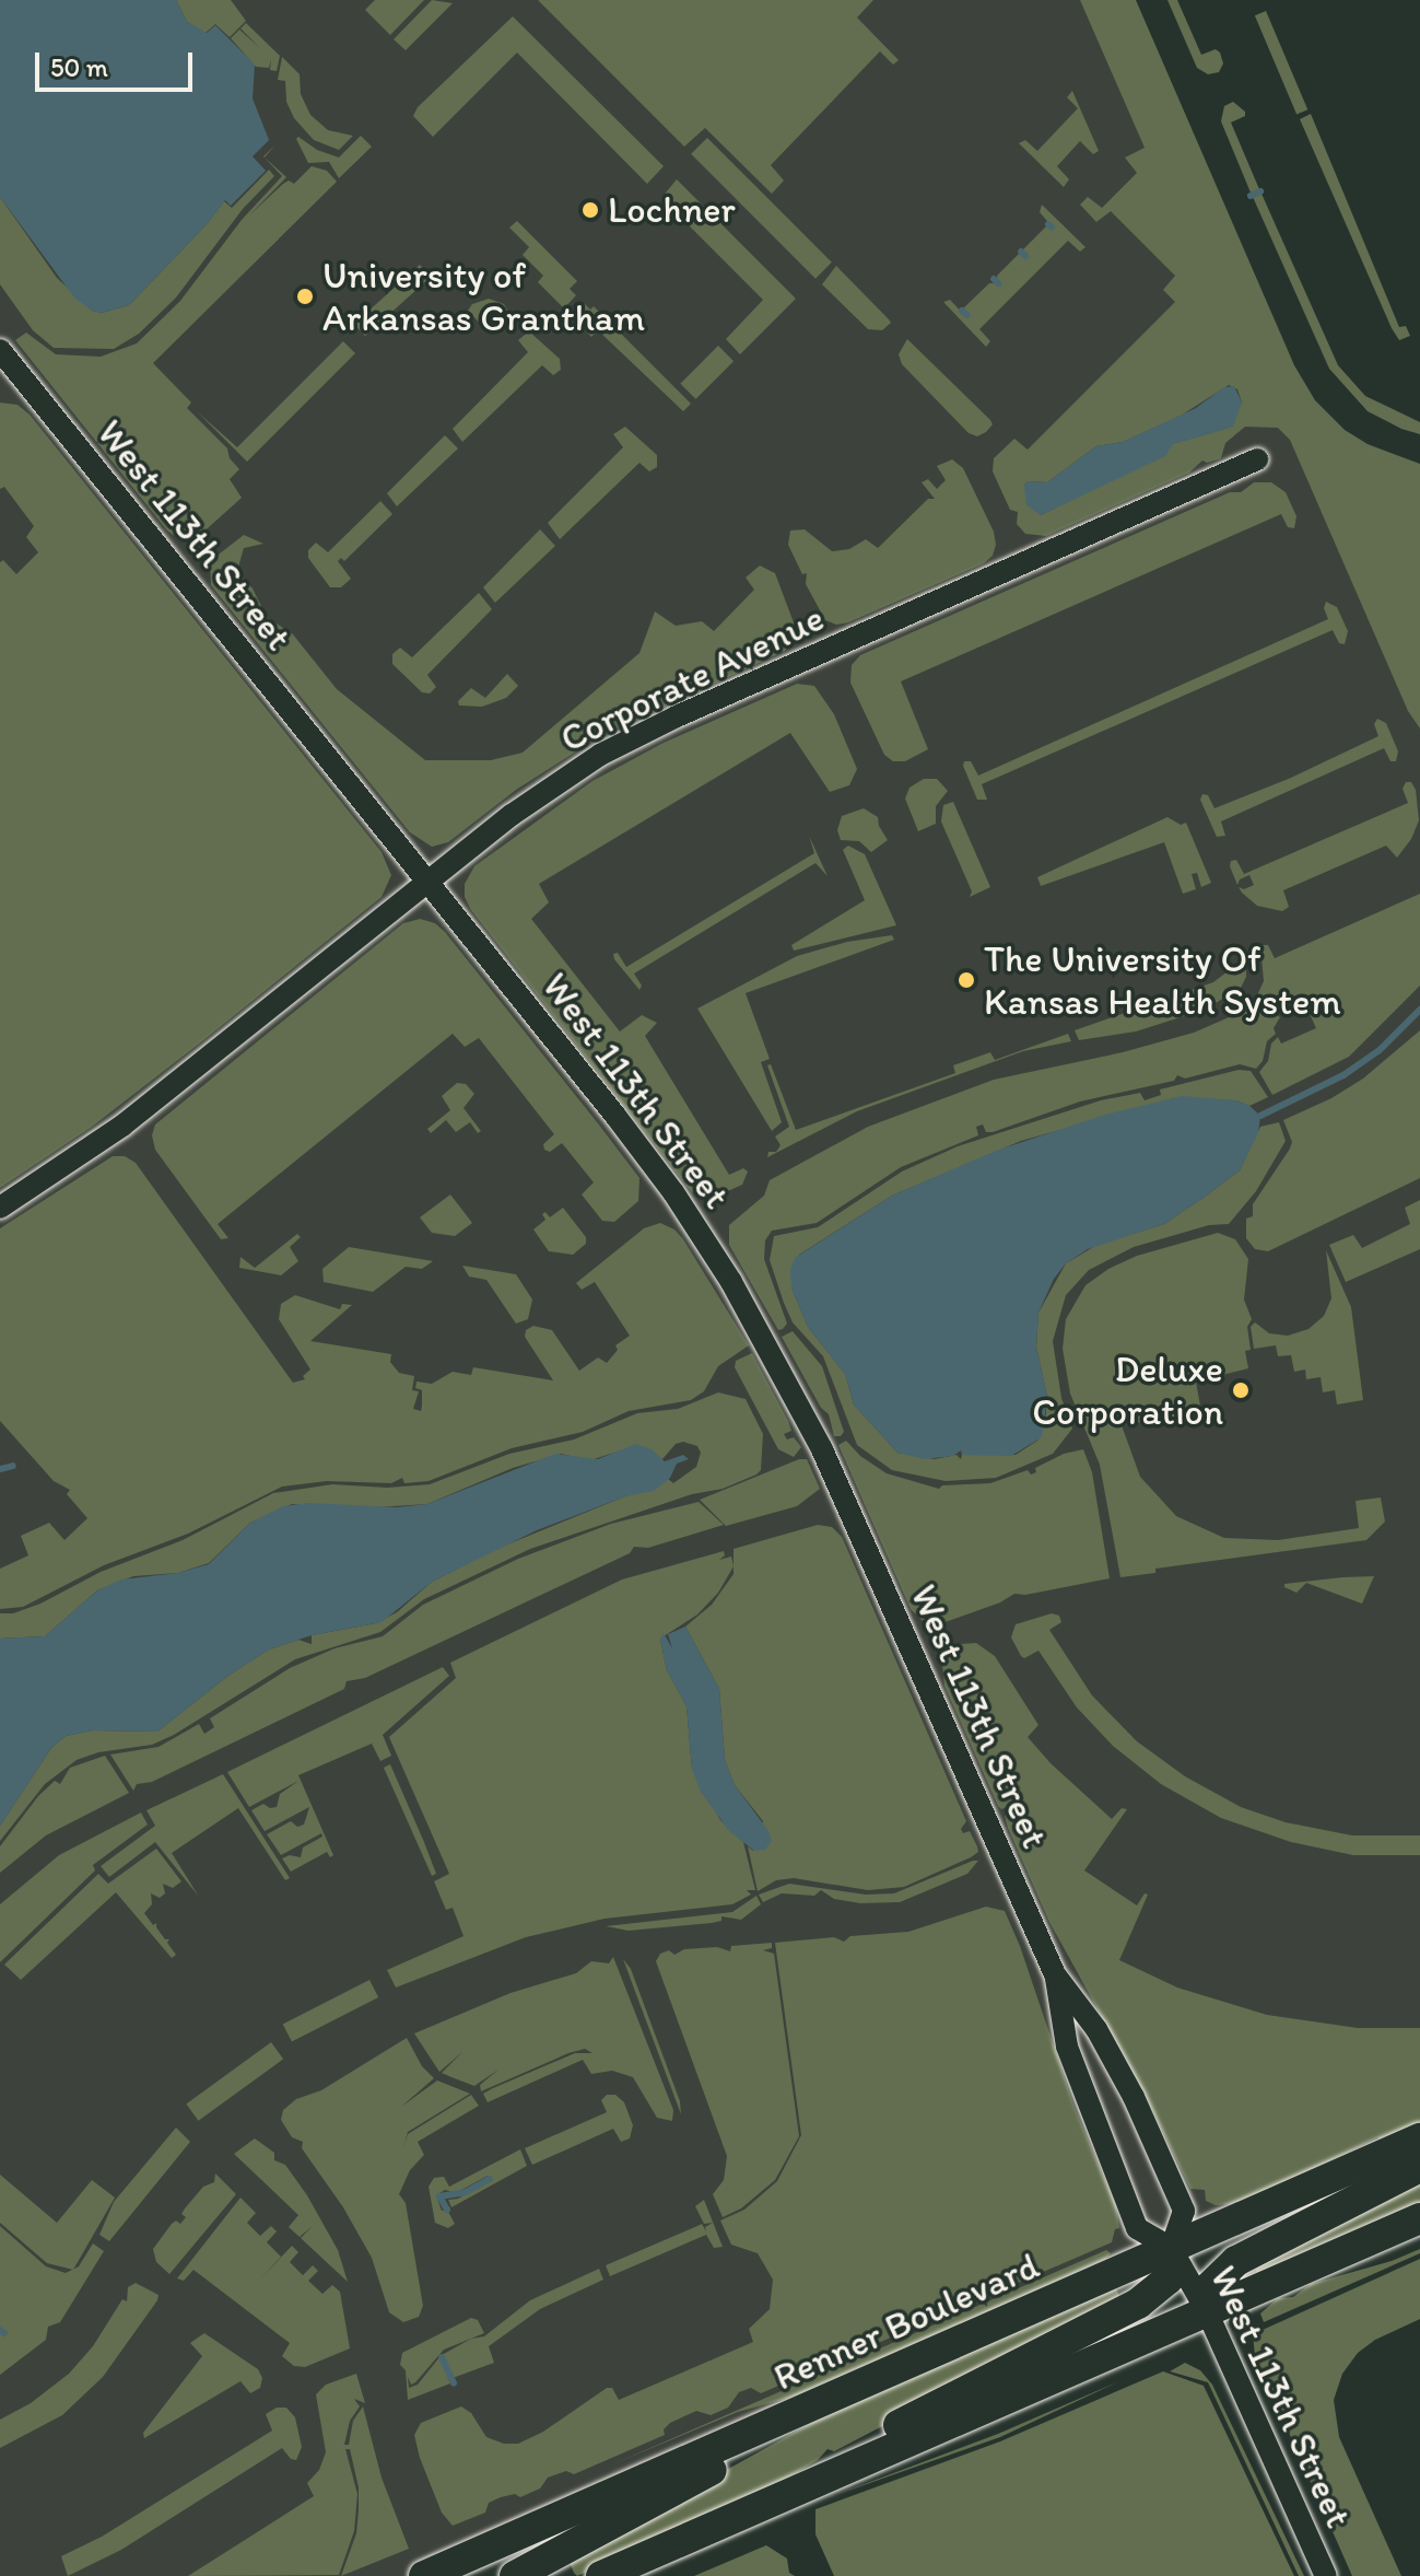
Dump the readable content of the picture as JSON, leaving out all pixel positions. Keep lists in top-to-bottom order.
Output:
{
  "streets": {
    "main road": ["Renner Boulevard"],
    "street": ["West 113th Street", "Corporate Avenue"]
  },
  "crossings": [
    ["West 113th Street", "Corporate Avenue"],
    ["West 113th Street", "Renner Boulevard"]
  ],
  "places": [
    "Lochner",
    "University of Arkansas Grantham",
    "The University Of Kansas Health System",
    "Deluxe Corporation"
  ],
  "scale_bar": "50 m"
}
